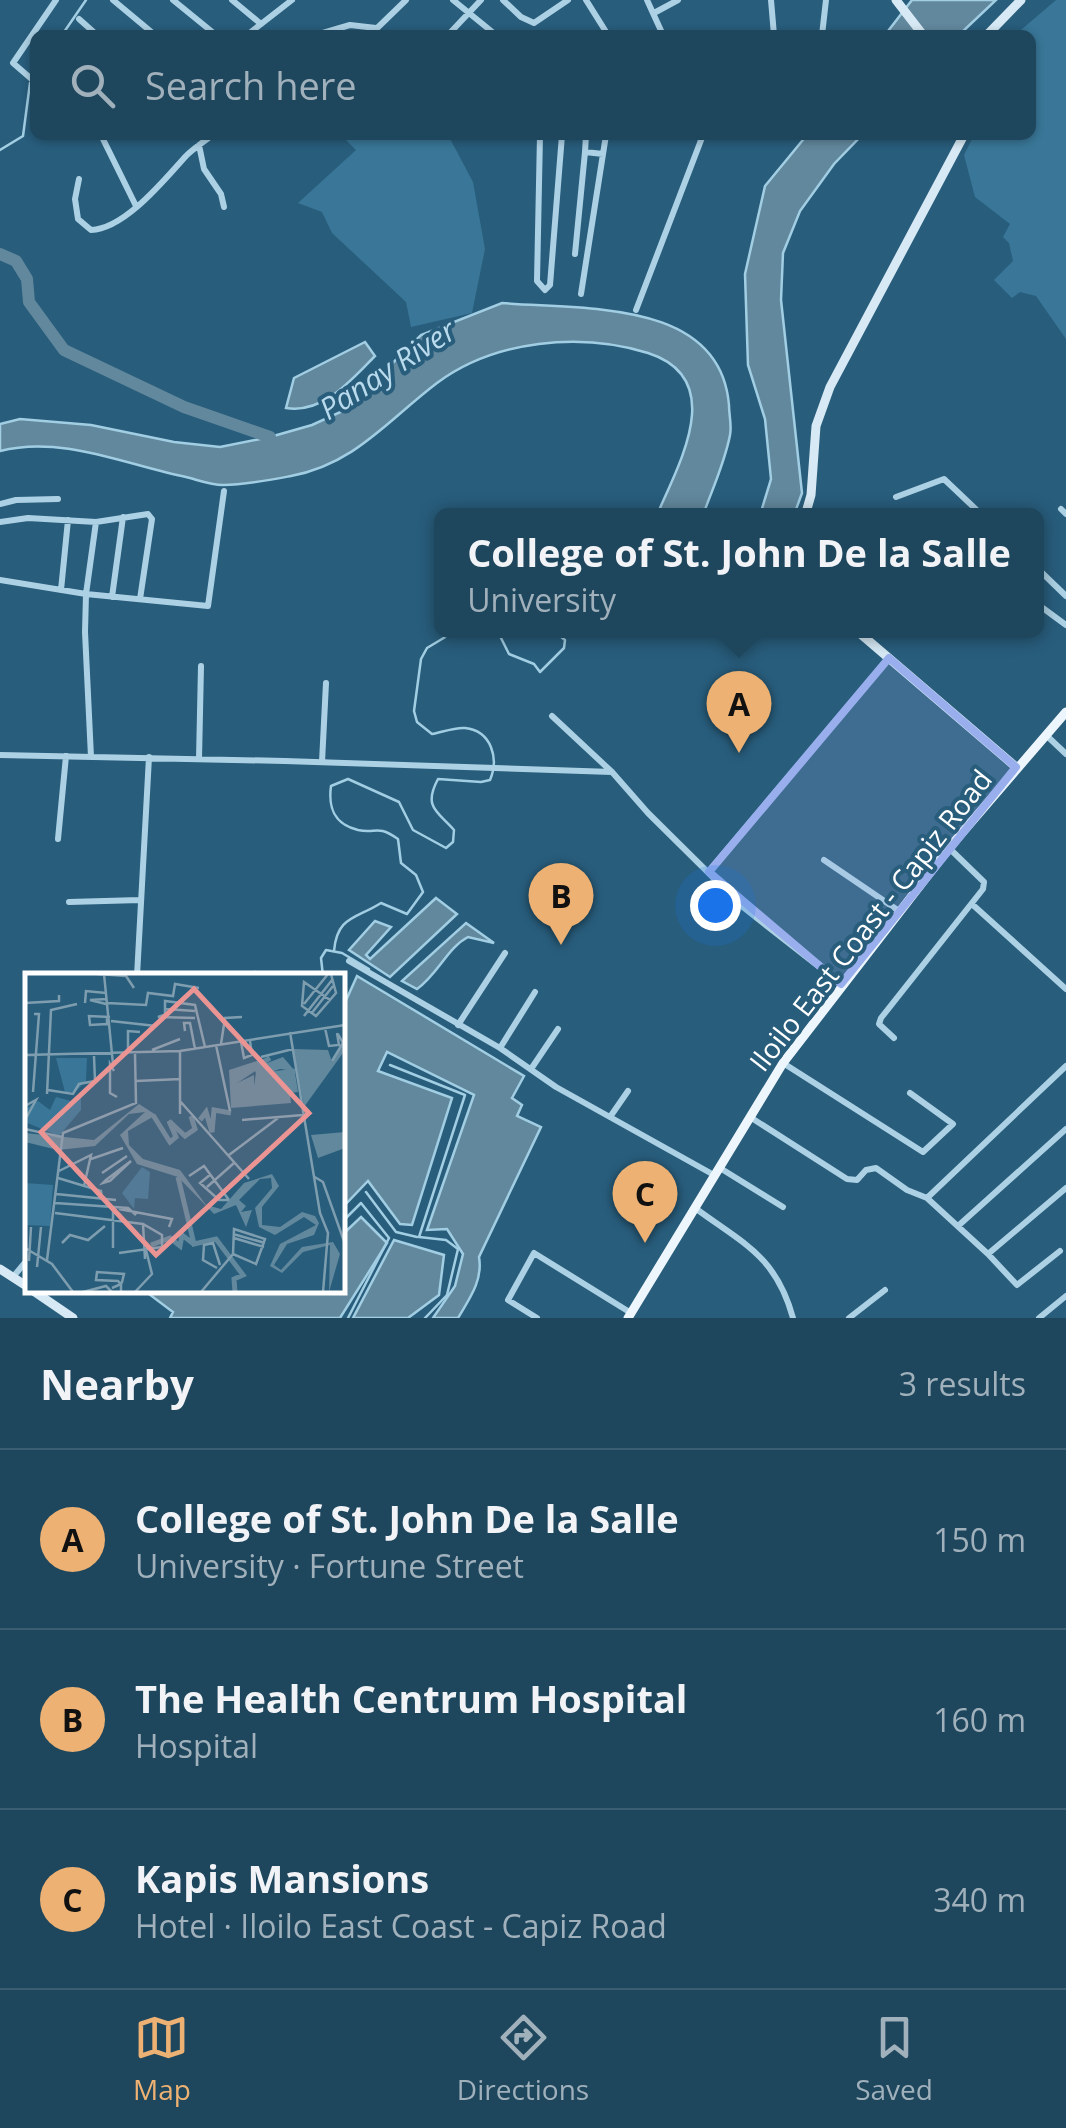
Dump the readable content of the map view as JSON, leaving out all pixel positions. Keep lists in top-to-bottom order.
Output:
{
  "streets": {
    "main road": ["Iloilo East Coast - Capiz Road"]
  },
  "water": ["Panay River"],
  "page": {
    "search": "Search here",
    "popup": ["College of St. John De la Salle", "University"],
    "pins": ["A", "B", "C"],
    "heading": ["Nearby", "3 results"],
    "list": [
      {
        "mark": "A",
        "name": "College of St. John De la Salle",
        "note": "University · Fortune Street",
        "value": "150 m"
      },
      {
        "mark": "B",
        "name": "The Health Centrum Hospital",
        "note": "Hospital",
        "value": "160 m"
      },
      {
        "mark": "C",
        "name": "Kapis Mansions",
        "note": "Hotel · Iloilo East Coast - Capiz Road",
        "value": "340 m"
      }
    ],
    "nav": ["Map", "Directions", "Saved"]
  }
}
